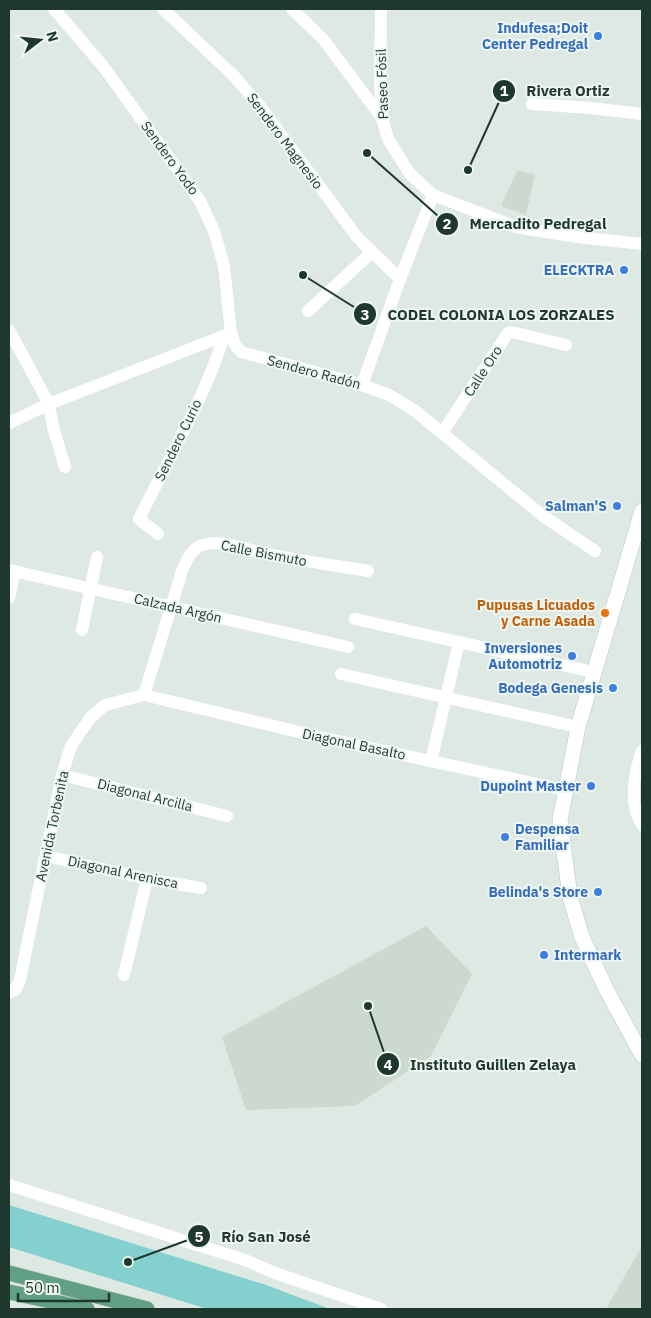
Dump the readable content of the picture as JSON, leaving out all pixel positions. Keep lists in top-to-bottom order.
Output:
{
  "streets": {
    "street": [
      "Paseo Fósil",
      "Sendero Magnesio",
      "Sendero Yodo",
      "Calle Oro",
      "Sendero Radón",
      "Sendero Curio",
      "Calle Bismuto",
      "Calzada Argón",
      "Diagonal Basalto",
      "Diagonal Arcilla",
      "Avenida Torbenita",
      "Diagonal Arenisca"
    ]
  },
  "crossings": [
    ["Sendero Yodo", "Sendero Radón"],
    ["Sendero Yodo", "Sendero Curio"],
    ["Calle Oro", "Sendero Radón"],
    ["Sendero Radón", "Sendero Curio"],
    ["Calle Bismuto", "Calzada Argón"],
    ["Calle Bismuto", "Diagonal Basalto"],
    ["Calle Bismuto", "Avenida Torbenita"],
    ["Diagonal Basalto", "Avenida Torbenita"],
    ["Diagonal Arcilla", "Avenida Torbenita"],
    ["Avenida Torbenita", "Diagonal Arenisca"]
  ],
  "places": [
    "Indufesa;Doit Center Pedregal",
    "Mercadito Pedregal",
    "Rivera Ortiz",
    "ELECKTRA",
    "CODEL COLONIA LOS ZORZALES",
    "Salman'S",
    "Pupusas Licuados y Carne Asada",
    "Inversiones Automotriz",
    "Bodega Genesis",
    "Dupoint Master",
    "Despensa Familiar",
    "Belinda's Store",
    "Intermark",
    "Instituto Guillen Zelaya",
    "Río San José"
  ],
  "scale_bar": "50 m",
  "north": "right"
}
